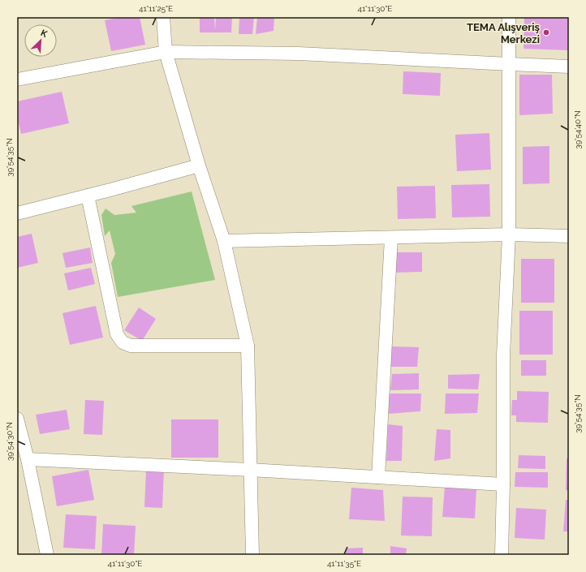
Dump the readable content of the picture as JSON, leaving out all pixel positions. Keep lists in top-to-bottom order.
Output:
{
  "places": ["TEMA Alışveriş Merkezi"],
  "north": "top right",
  "coordinates": [
    "41°11'25\"E",
    "41°11'30\"E",
    "39°54'40\"N",
    "39°54'35\"N",
    "39°54'30\"N",
    "41°11'35\"E"
  ]
}
